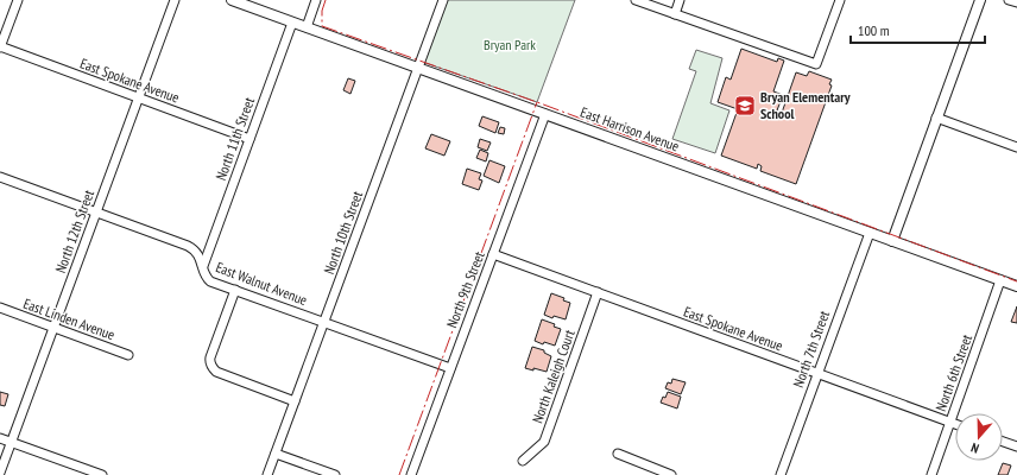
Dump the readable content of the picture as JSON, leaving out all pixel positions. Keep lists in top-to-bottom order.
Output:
{
  "streets": {
    "street": [
      "East Spokane Avenue",
      "East Harrison Avenue",
      "North 11th Street",
      "North 12th Street",
      "North 10th Street",
      "East Walnut Avenue",
      "North 9th Street",
      "East Linden Avenue",
      "North 7th Street",
      "North 6th Street",
      "North Kaleigh Court"
    ]
  },
  "crossings": [
    ["East Spokane Avenue", "North 11th Street"],
    ["East Spokane Avenue", "North 12th Street"],
    ["East Spokane Avenue", "North 9th Street"],
    ["East Spokane Avenue", "North 7th Street"],
    ["East Spokane Avenue", "North 6th Street"],
    ["East Spokane Avenue", "North Kaleigh Court"],
    ["East Harrison Avenue", "North 11th Street"],
    ["East Harrison Avenue", "North 10th Street"],
    ["East Harrison Avenue", "North 9th Street"],
    ["East Harrison Avenue", "North 7th Street"],
    ["East Harrison Avenue", "North 6th Street"],
    ["North 11th Street", "East Walnut Avenue"],
    ["North 12th Street", "East Walnut Avenue"],
    ["North 12th Street", "East Linden Avenue"],
    ["North 10th Street", "East Walnut Avenue"],
    ["East Walnut Avenue", "North 9th Street"]
  ],
  "parks": ["Bryan Park"],
  "places": {
    "school or university": ["Bryan Elementary School"]
  },
  "scale_bar": "100 m",
  "north": "bottom"
}
